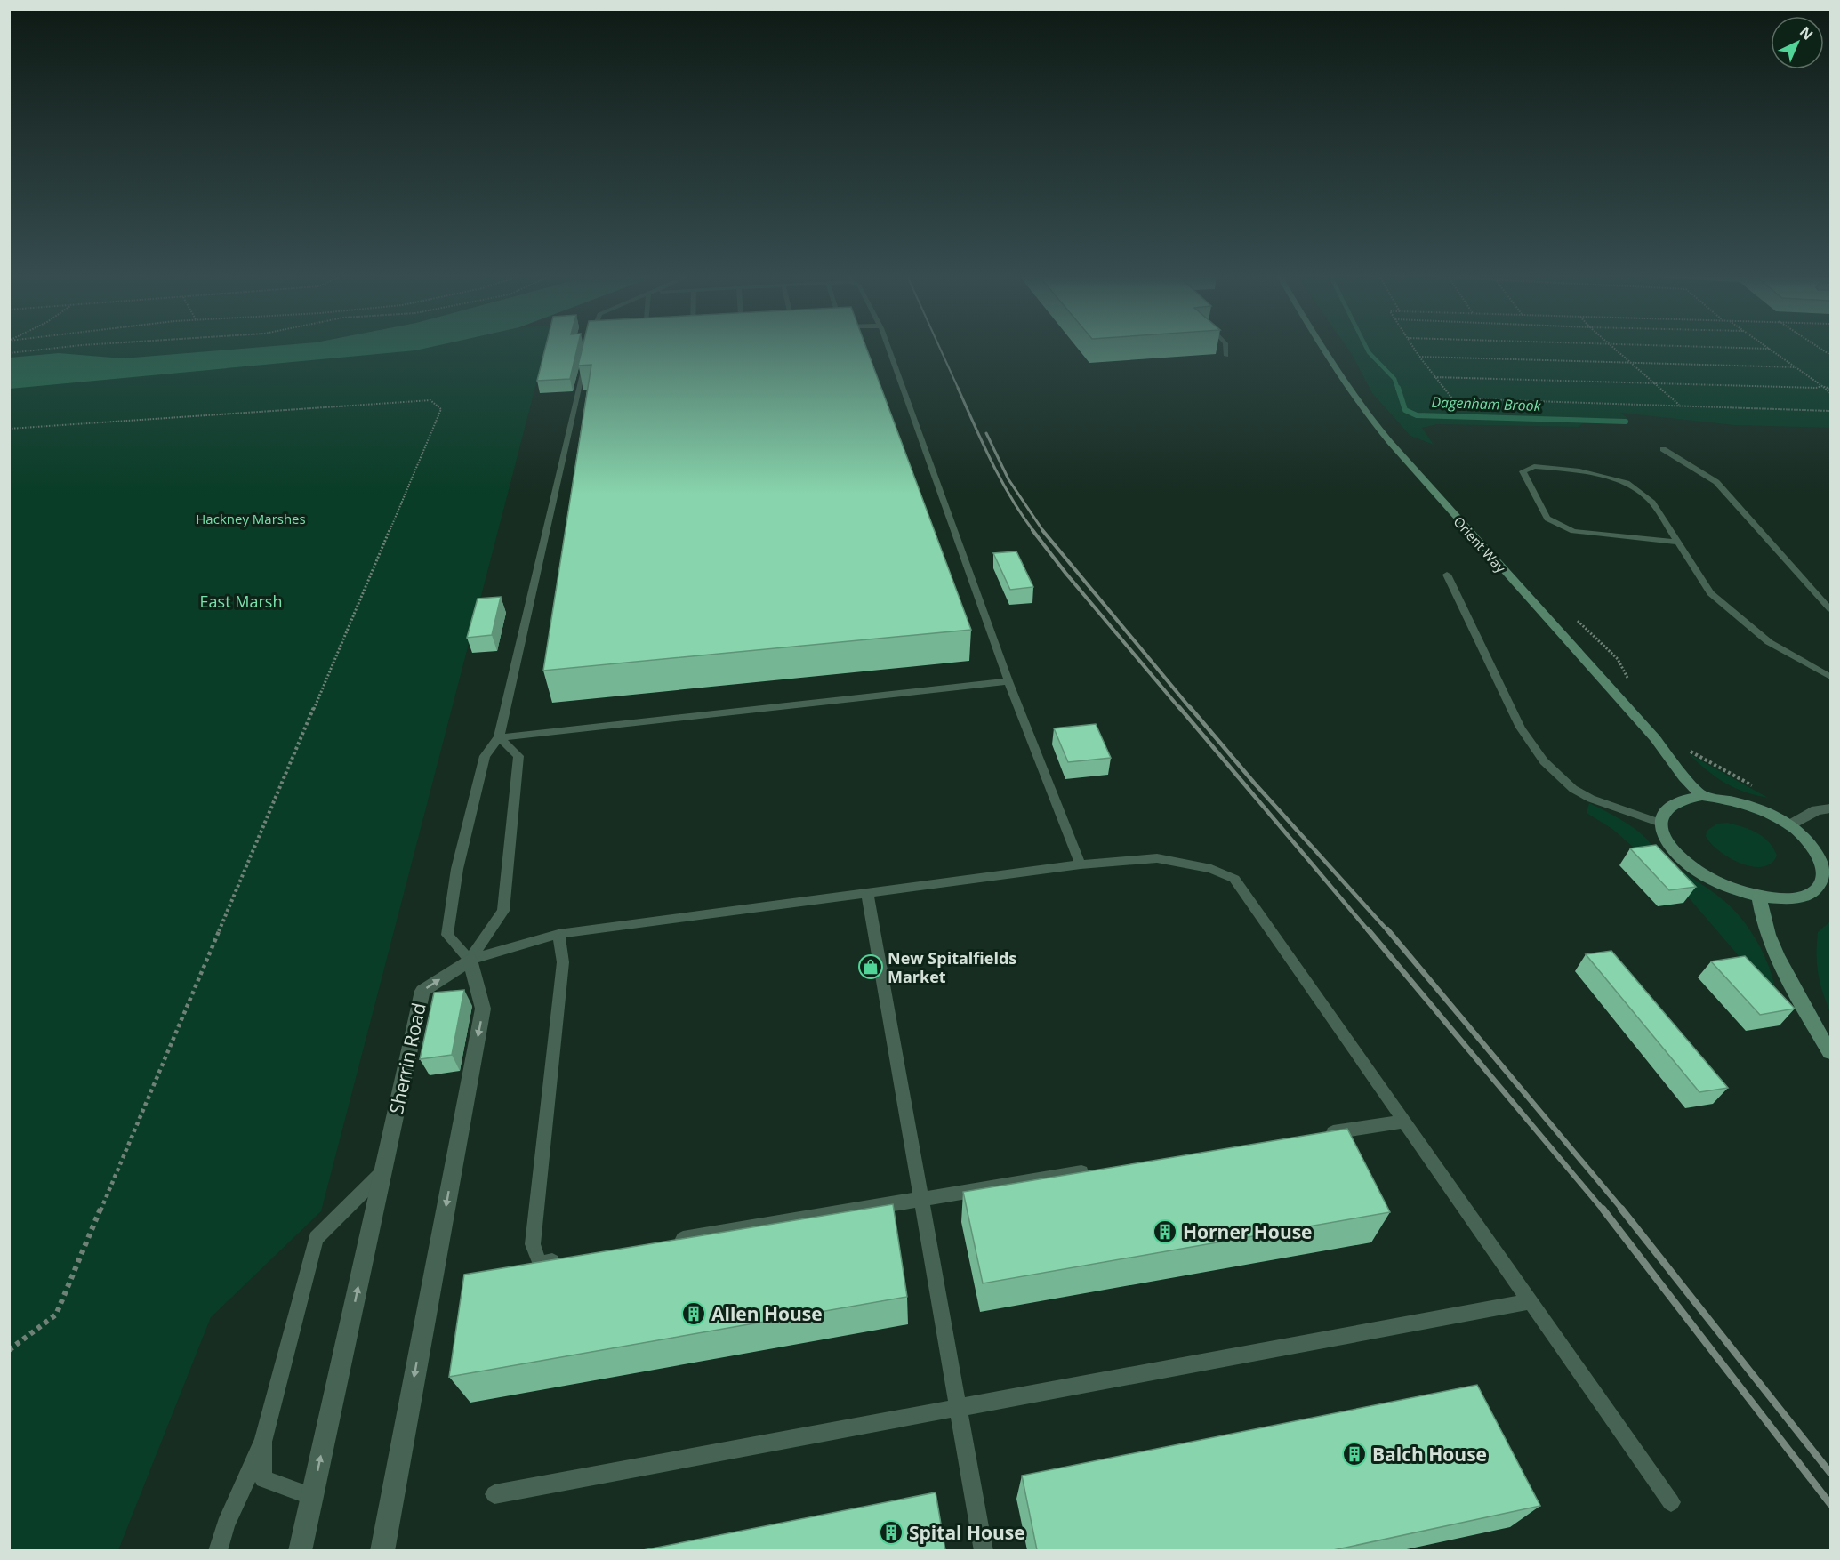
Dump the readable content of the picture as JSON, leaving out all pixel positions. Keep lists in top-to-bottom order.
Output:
{
  "streets": {
    "street": ["Orient Way", "Sherrin Road"]
  },
  "water": ["Dagenham Brook"],
  "parks": ["Hackney Marshes", "East Marsh"],
  "places": {
    "shop": ["New Spitalfields Market"],
    "building": [
      "Horner House",
      "Allen House",
      "Balch House",
      "Spital House"
    ]
  },
  "north": "top right"
}
